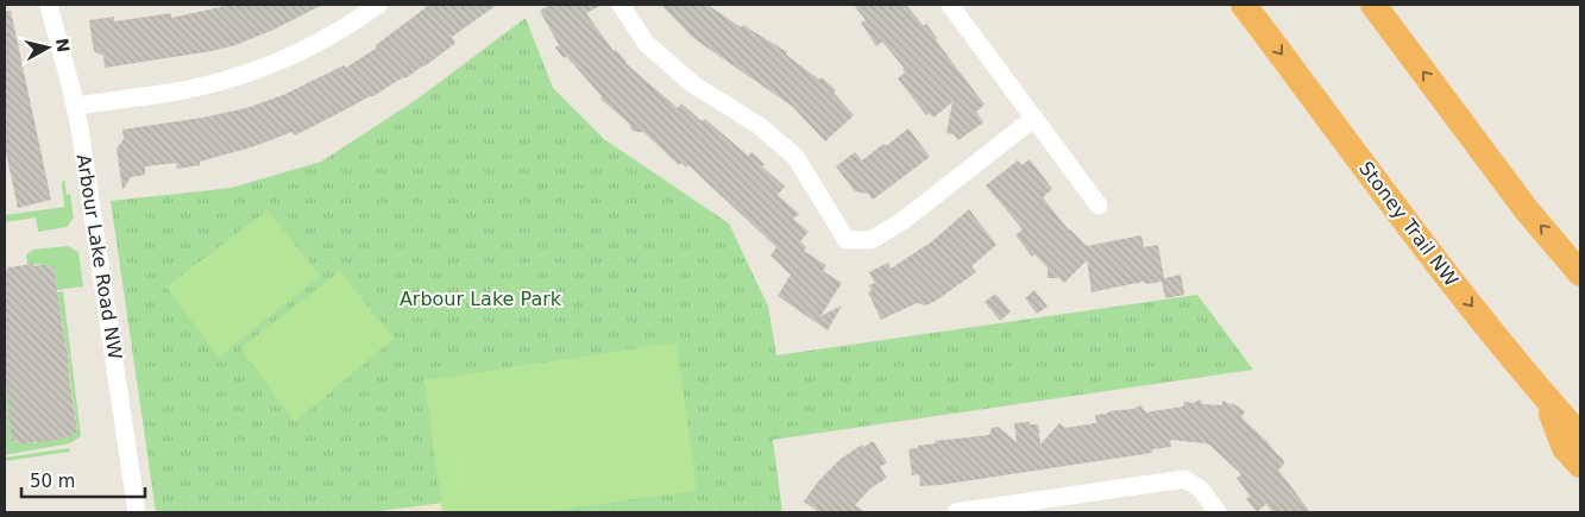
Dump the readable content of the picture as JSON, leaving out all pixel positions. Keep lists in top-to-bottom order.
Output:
{
  "streets": {
    "highway": ["Stoney Trail NW"],
    "street": ["Arbour Lake Road NW"]
  },
  "parks": ["Arbour Lake Park"],
  "scale_bar": "50 m",
  "north": "right"
}
